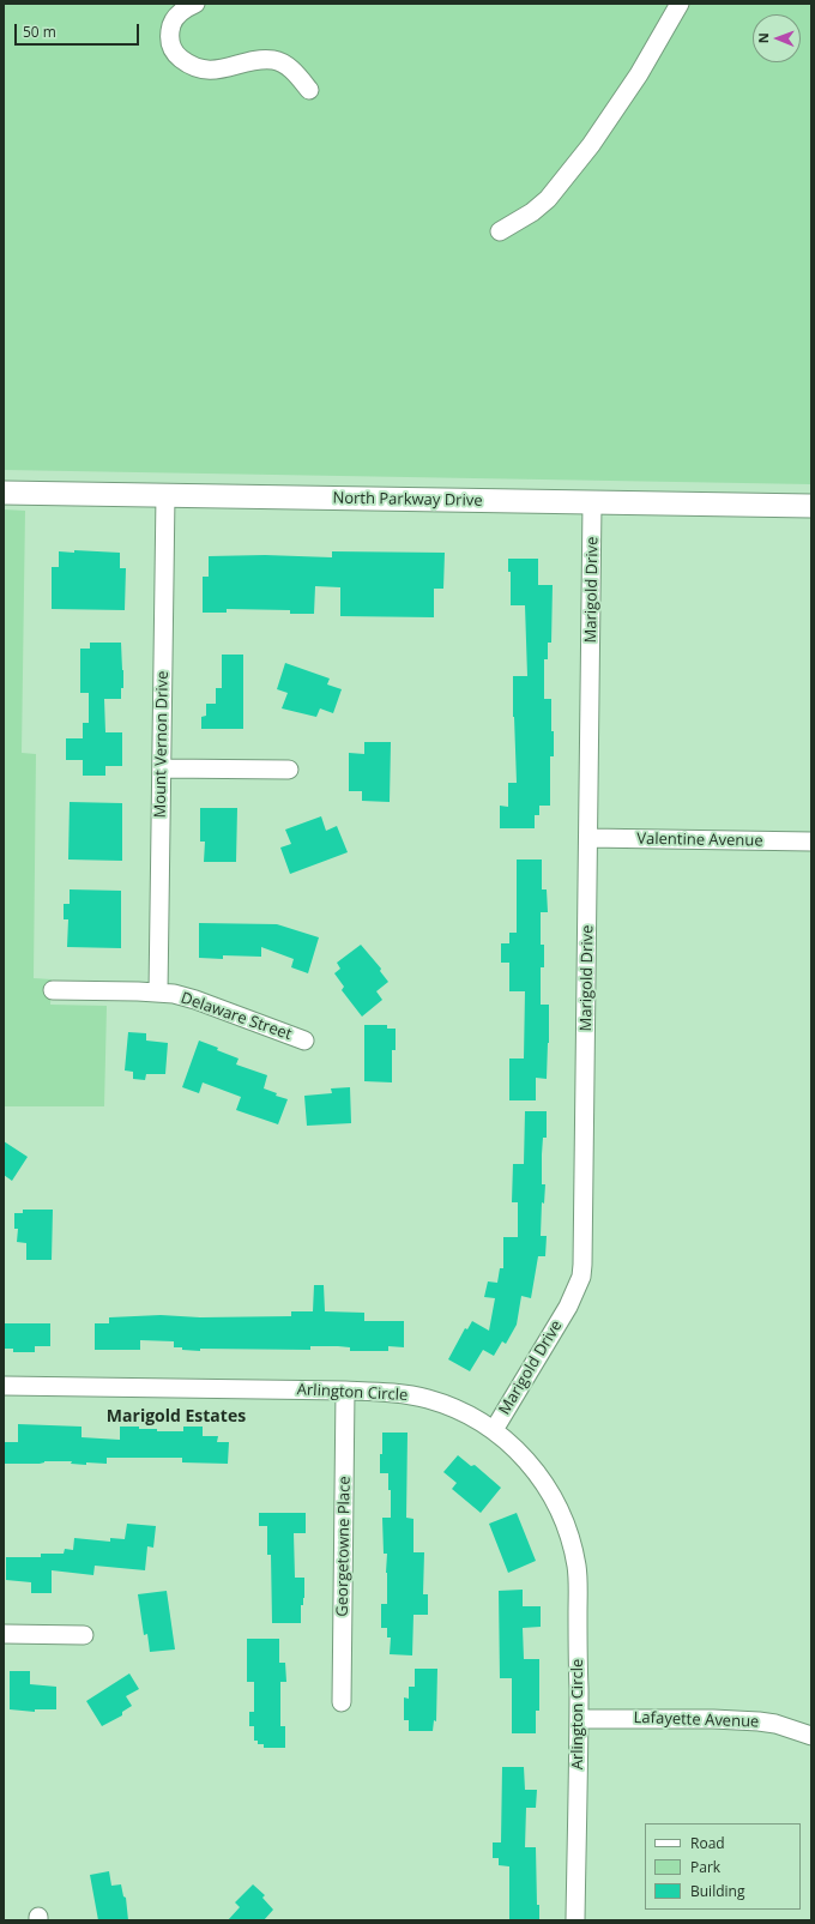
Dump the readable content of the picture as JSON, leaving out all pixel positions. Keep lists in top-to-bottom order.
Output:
{
  "streets": {
    "main road": ["North Parkway Drive"],
    "street": [
      "Marigold Drive",
      "Mount Vernon Drive",
      "Valentine Avenue",
      "Delaware Street",
      "Arlington Circle",
      "Georgetowne Place",
      "Lafayette Avenue"
    ]
  },
  "crossings": [
    ["North Parkway Drive", "Marigold Drive"],
    ["North Parkway Drive", "Mount Vernon Drive"],
    ["Marigold Drive", "Valentine Avenue"],
    ["Marigold Drive", "Arlington Circle"],
    ["Mount Vernon Drive", "Delaware Street"],
    ["Arlington Circle", "Georgetowne Place"],
    ["Arlington Circle", "Lafayette Avenue"]
  ],
  "districts": ["Marigold Estates"],
  "legend": ["Road", "Park", "Building"],
  "scale_bar": "50 m",
  "north": "left"
}
